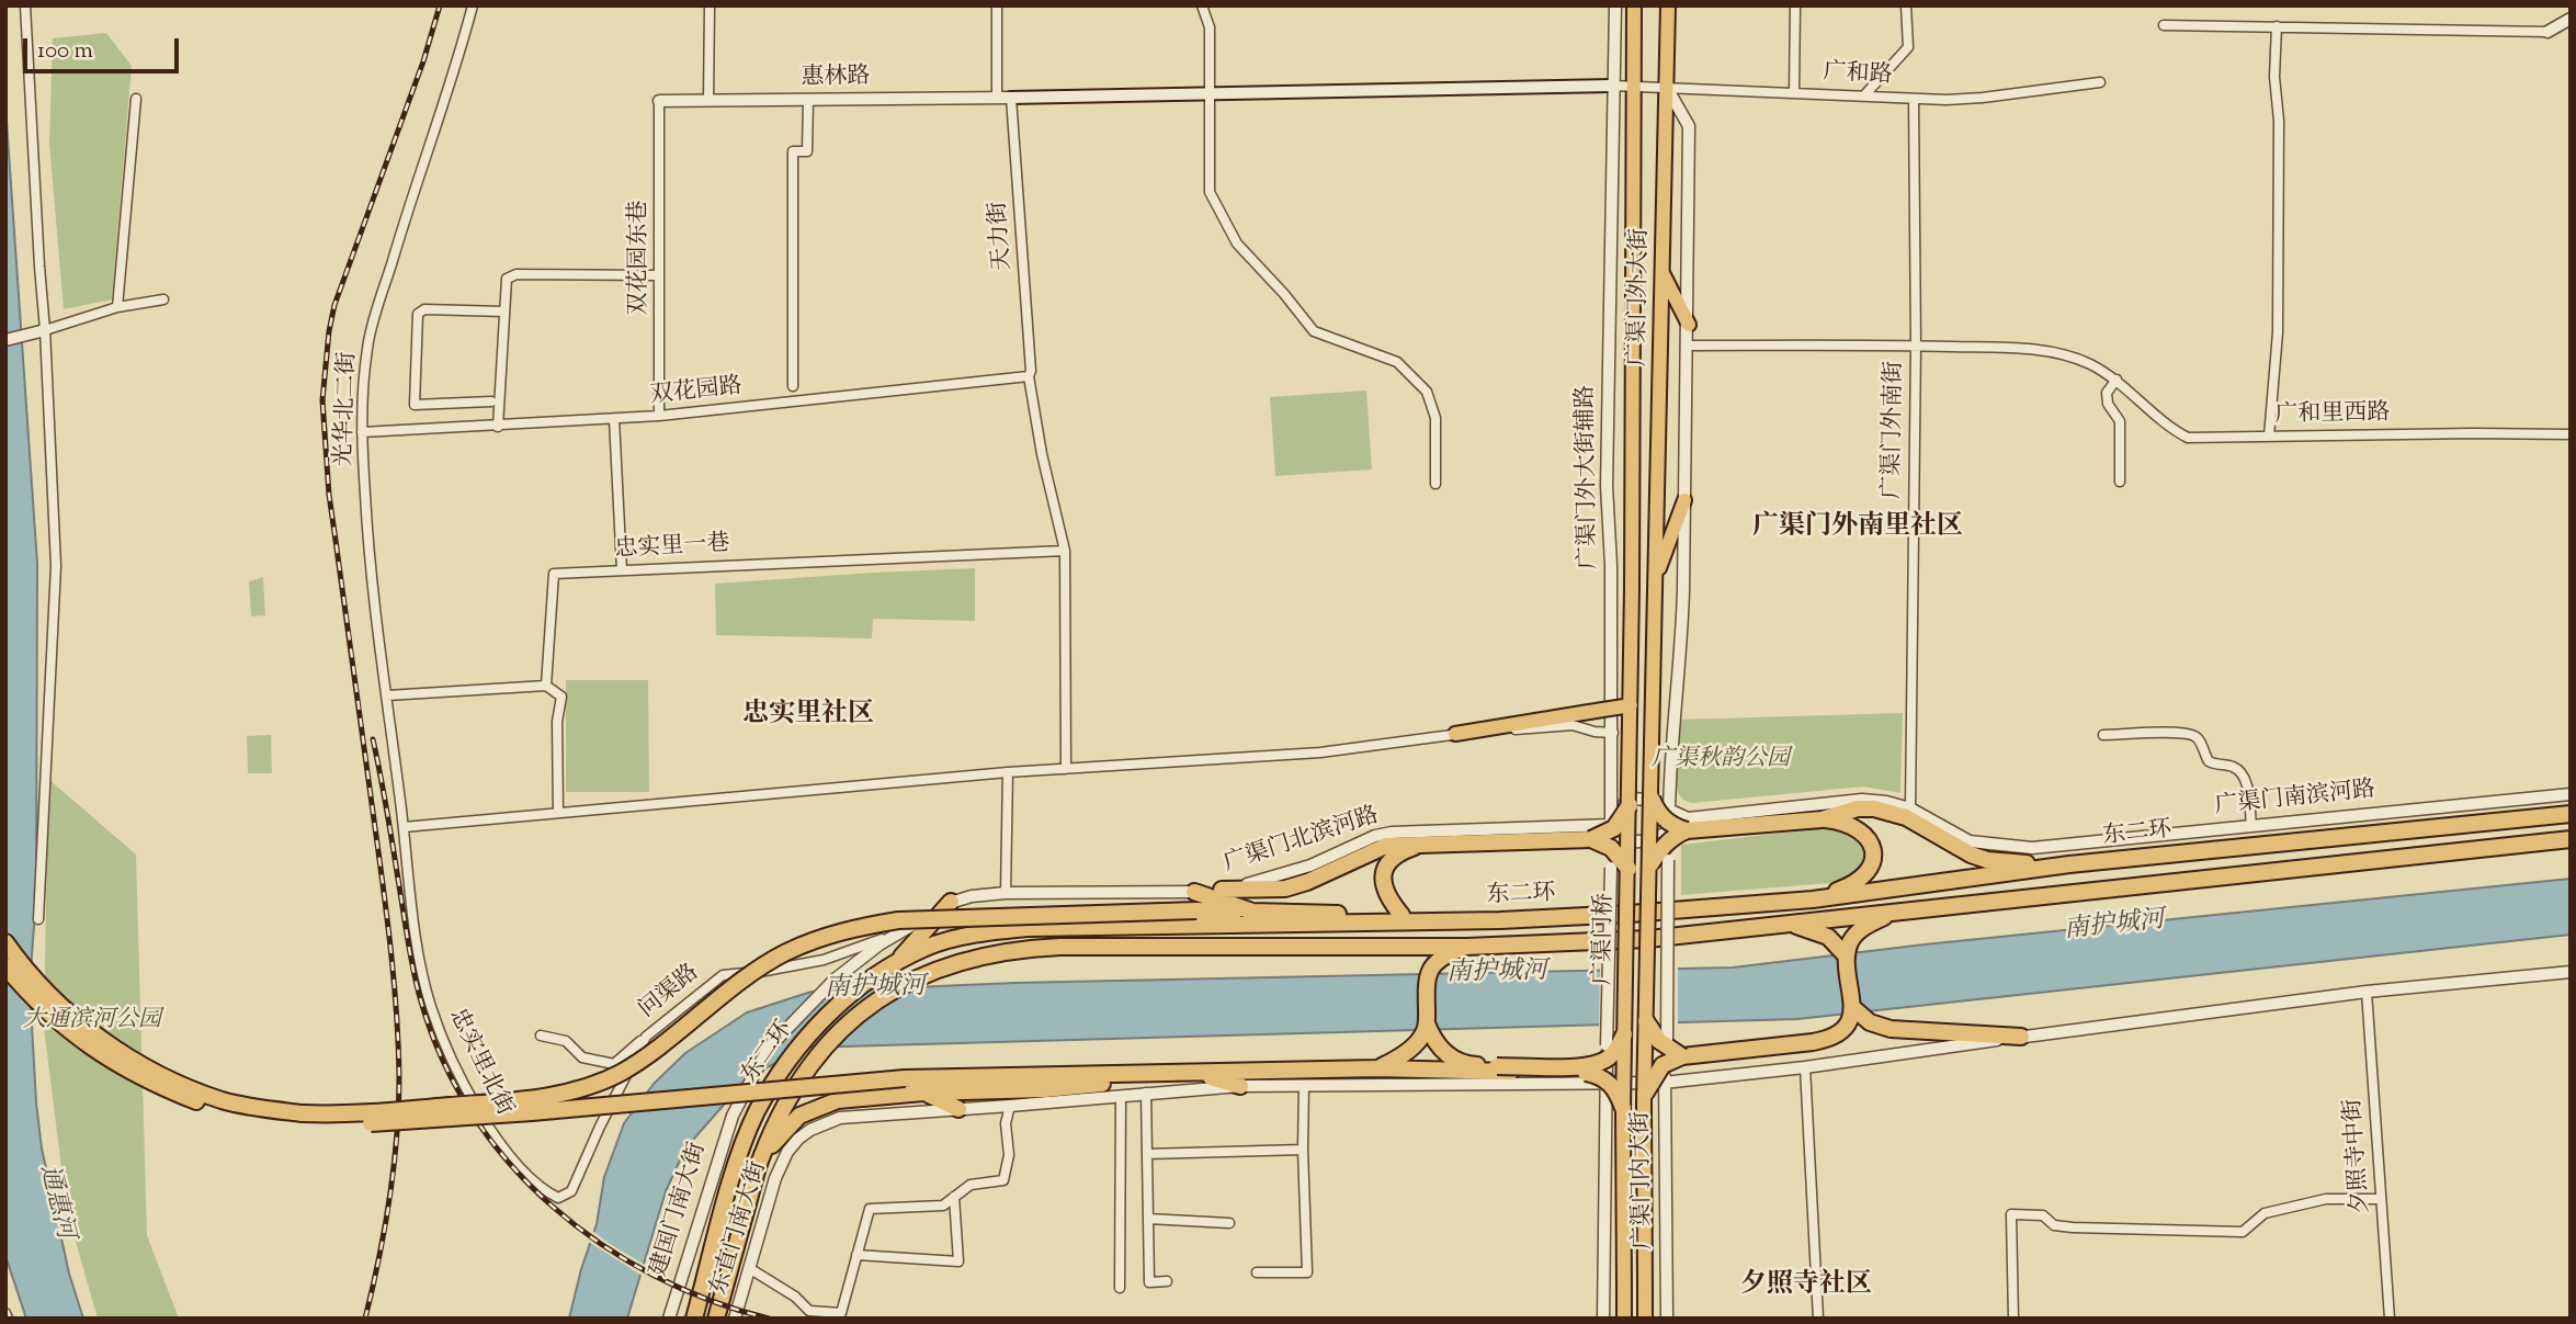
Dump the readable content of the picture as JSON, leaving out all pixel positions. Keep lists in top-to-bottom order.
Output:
{
  "streets": {
    "highway": ["东二环"],
    "main road": ["广渠门外大街", "广渠门桥"],
    "street": [
      "广和路",
      "惠林路",
      "天力街",
      "双花园东巷",
      "双花园路",
      "光华北二街",
      "广和里西路",
      "广渠门外南街",
      "广渠门外大街辅路",
      "忠实里一巷",
      "广渠门南滨河路",
      "广渠门北滨河路",
      "问渠路",
      "忠实里北街",
      "夕照寺中街",
      "广渠门内大街",
      "建国门南大街",
      "东直门南大街"
    ]
  },
  "crossings": [
    ["广和路", "广渠门外大街"],
    ["广和路", "广渠门外南街"],
    ["广和路", "广渠门外大街辅路"],
    ["惠林路", "天力街"],
    ["惠林路", "双花园东巷"],
    ["天力街", "双花园路"],
    ["天力街", "忠实里一巷"],
    ["双花园东巷", "双花园路"],
    ["广渠门外大街", "广渠门桥"],
    ["双花园路", "光华北二街"],
    ["光华北二街", "忠实里北街"],
    ["广和里西路", "广渠门外南街"],
    ["广渠门外南街", "广渠门南滨河路"],
    ["广渠门外大街辅路", "广渠门南滨河路"],
    ["广渠门外大街辅路", "广渠门北滨河路"],
    ["广渠门外大街辅路", "广渠门桥"],
    ["广渠门外大街辅路", "广渠门内大街"],
    ["广渠门南滨河路", "广渠门北滨河路"],
    ["广渠门南滨河路", "广渠门内大街"],
    ["广渠门北滨河路", "问渠路"],
    ["广渠门北滨河路", "广渠门内大街"],
    ["广渠门北滨河路", "建国门南大街"],
    ["广渠门桥", "广渠门内大街"],
    ["问渠路", "忠实里北街"]
  ],
  "districts": ["广渠门外南里社区", "忠实里社区", "夕照寺社区"],
  "water": ["南护城河", "通惠河"],
  "parks": ["广渠秋韵公园", "大通滨河公园"],
  "scale_bar": "100 m"
}
